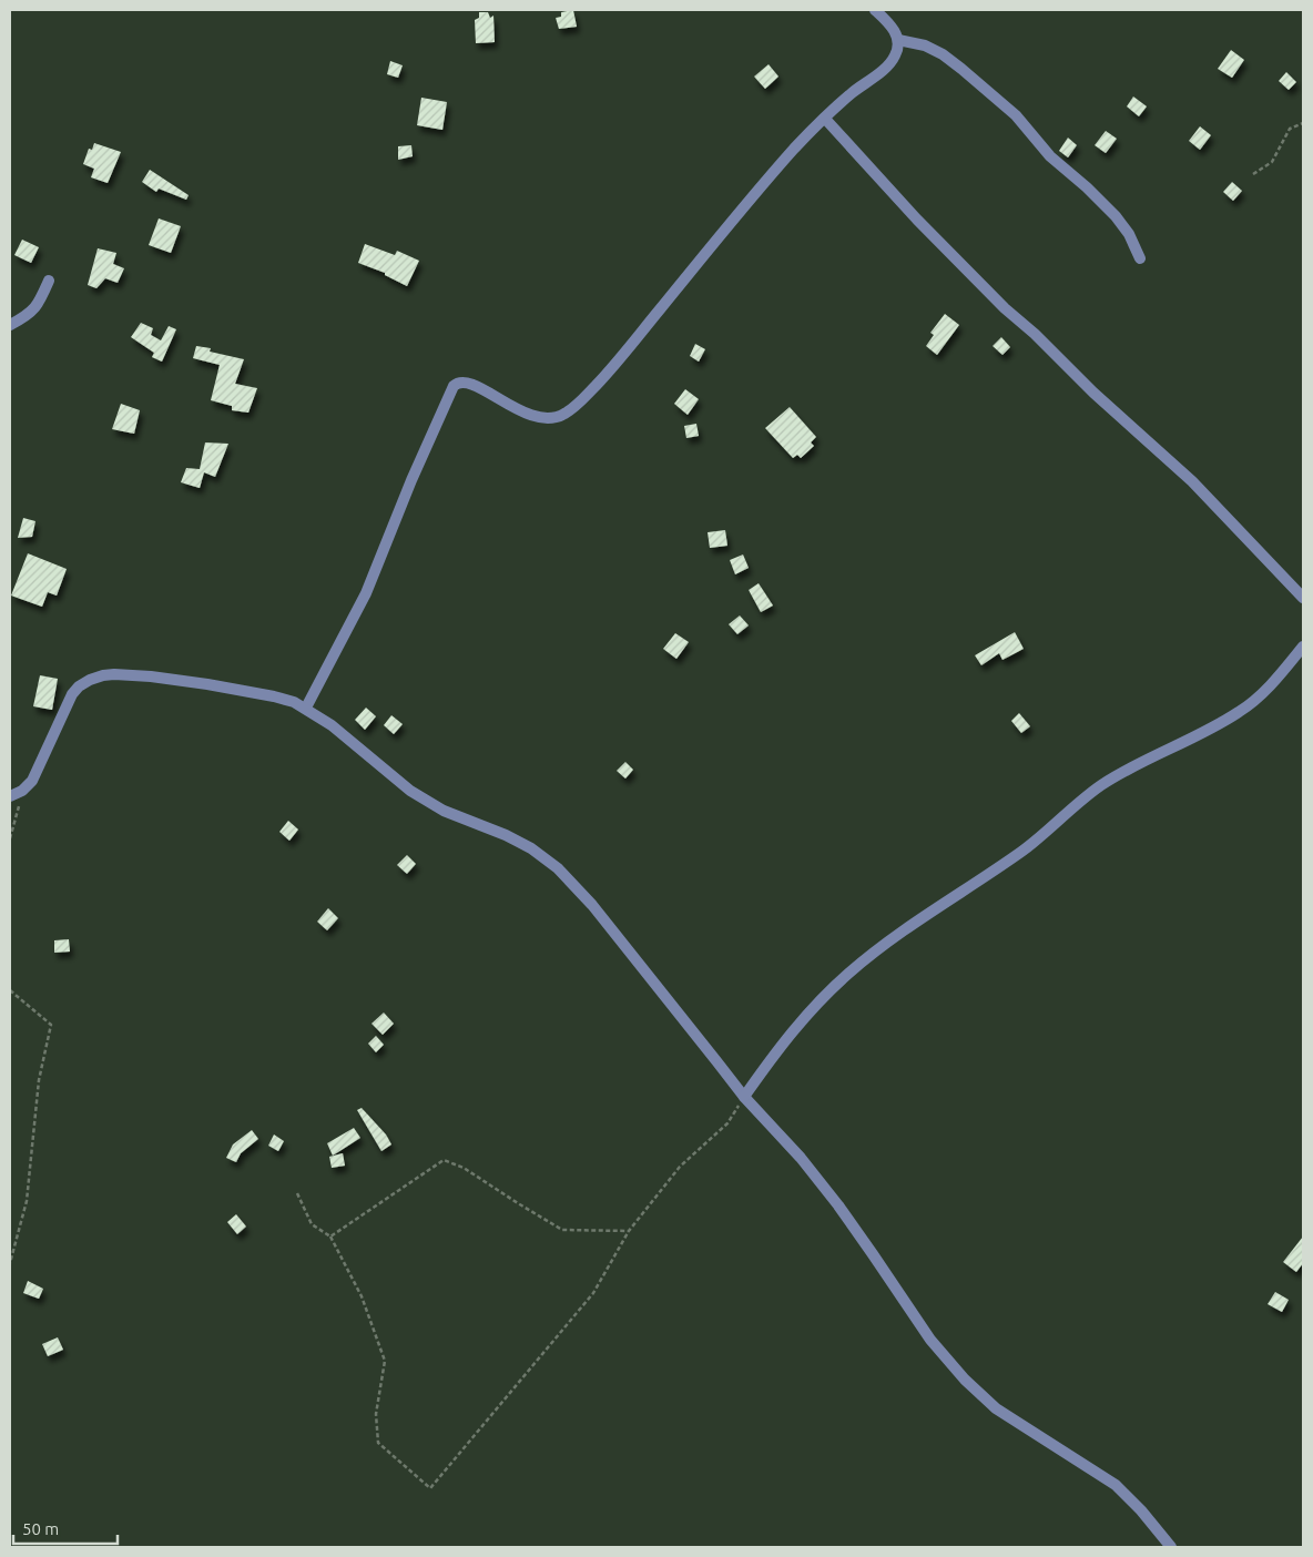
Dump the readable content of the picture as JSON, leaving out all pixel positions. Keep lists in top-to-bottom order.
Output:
{
  "scale_bar": "50 m"
}
